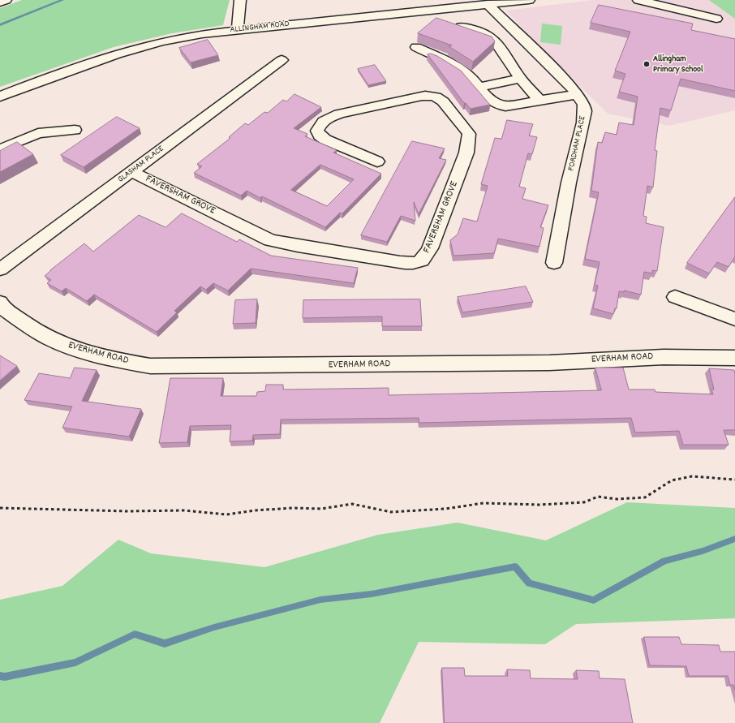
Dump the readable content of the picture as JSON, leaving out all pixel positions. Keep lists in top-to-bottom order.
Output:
{
  "streets": {
    "street": [
      "ALLINGHAM ROAD",
      "FORDHAM PLACE",
      "GLASHAM PLACE",
      "FAVERSHAM GROVE",
      "EVERHAM ROAD"
    ]
  },
  "crossings": [
    ["ALLINGHAM ROAD", "FORDHAM PLACE"],
    ["GLASHAM PLACE", "FAVERSHAM GROVE"]
  ],
  "places": ["Allingham Primary School"]
}
